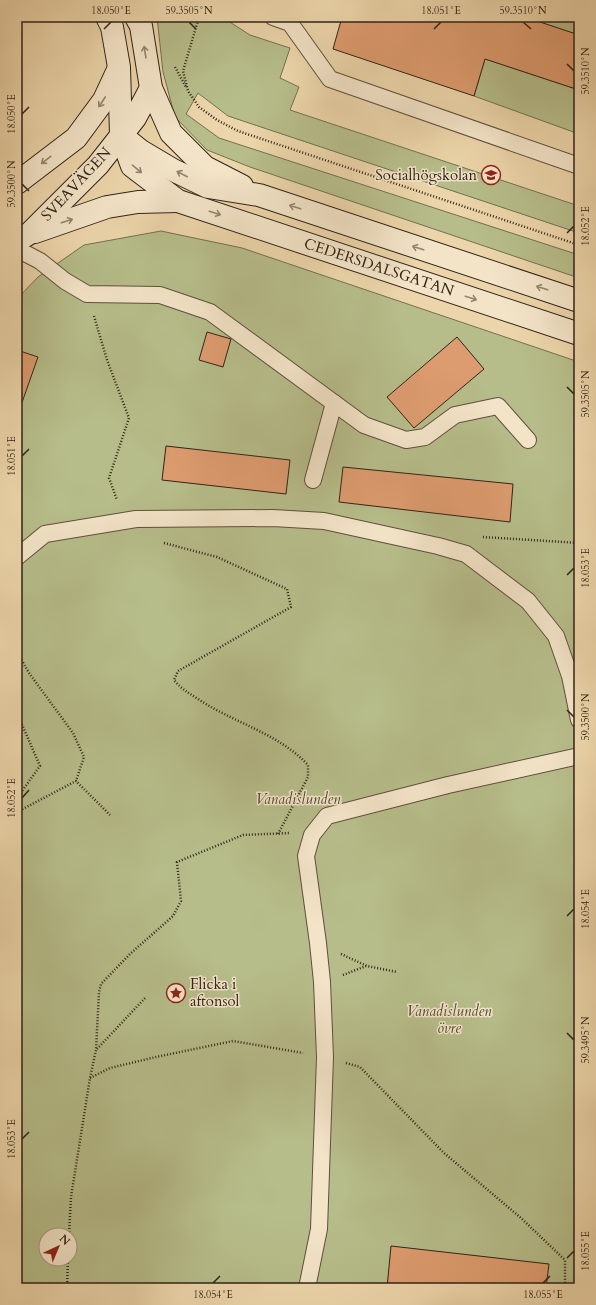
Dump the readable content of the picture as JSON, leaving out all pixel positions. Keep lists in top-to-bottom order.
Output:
{
  "streets": {
    "main road": ["SVEAVÄGEN", "CEDERSDALSGATAN"]
  },
  "crossings": [
    ["SVEAVÄGEN", "CEDERSDALSGATAN"]
  ],
  "parks": ["Vanadislunden", "Vanadislunden övre"],
  "places": {
    "school or university": ["Socialhögskolan"],
    "place": ["Flicka i aftonsol"]
  },
  "north": "top right",
  "coordinates": [
    "18.050°E",
    "59.3505°N",
    "18.051°E",
    "59.3510°N",
    "59.3500°N",
    "18.052°E",
    "18.053°E",
    "18.054°E",
    "59.3495°N",
    "18.055°E"
  ]
}
